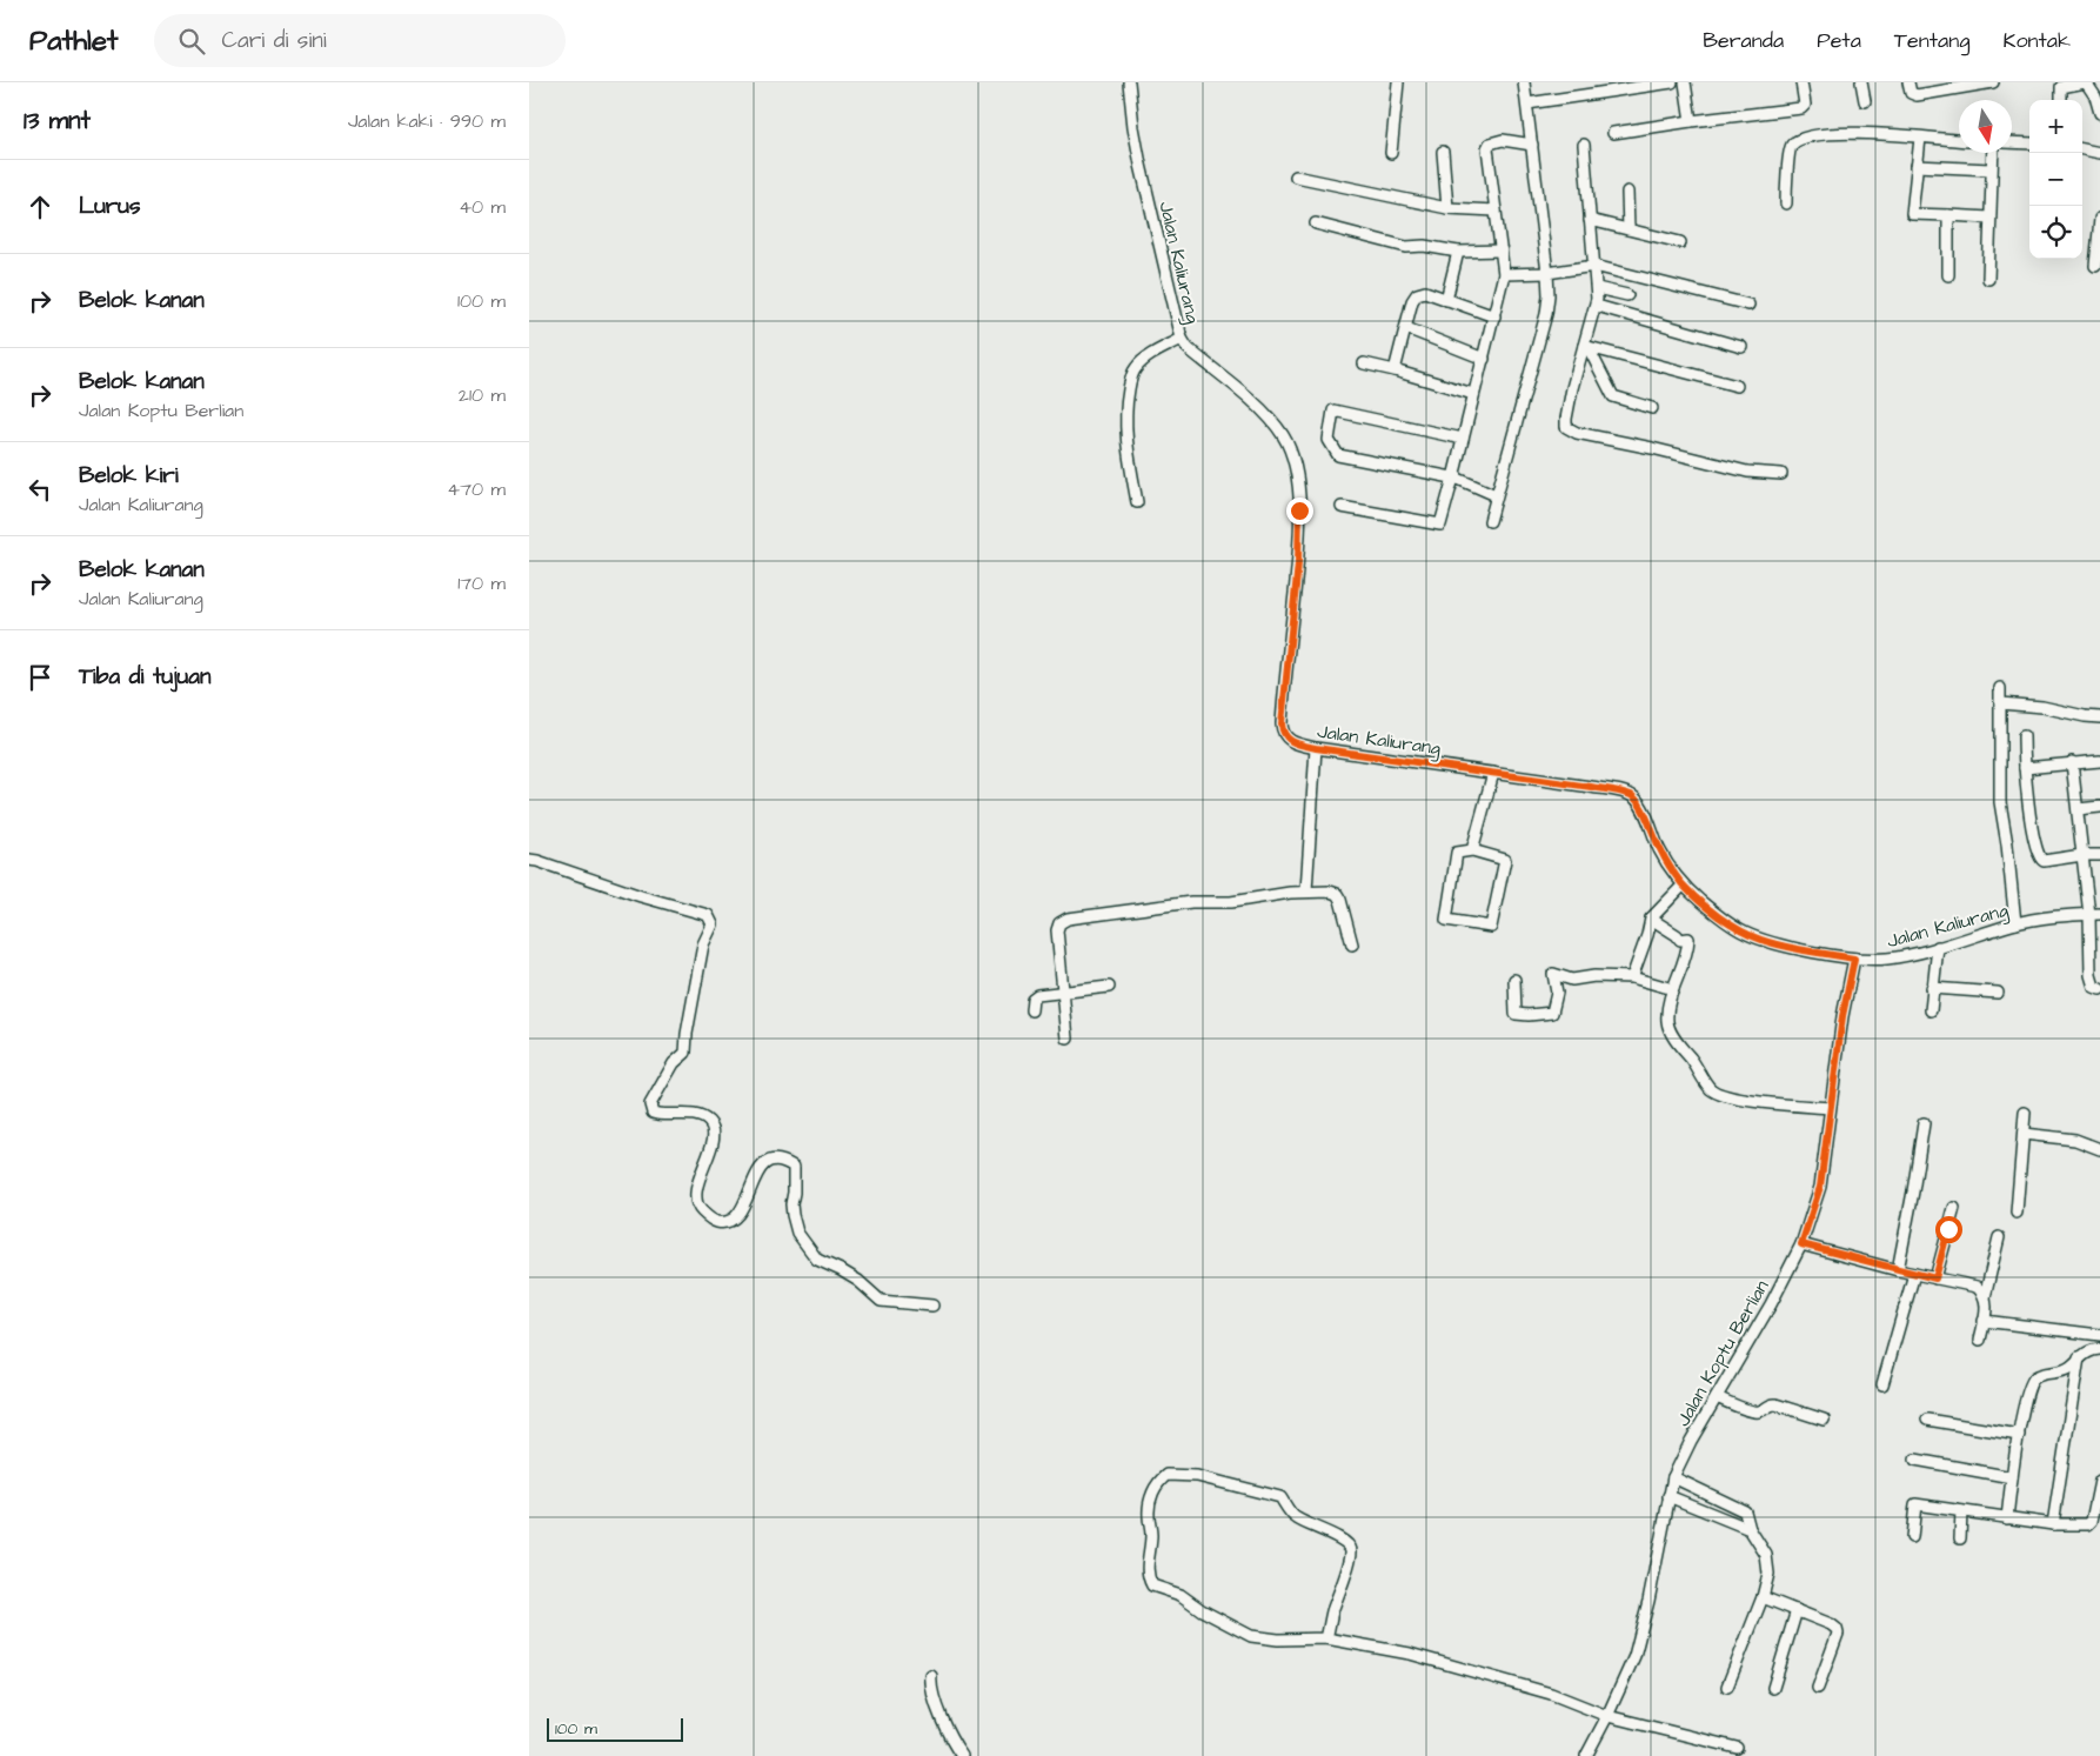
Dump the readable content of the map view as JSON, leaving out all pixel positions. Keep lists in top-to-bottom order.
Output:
{
  "streets": {
    "street": ["Jalan Kaliurang", "Jalan Koptu Berlian"]
  },
  "crossings": [
    ["Jalan Kaliurang", "Jalan Koptu Berlian"]
  ],
  "scale_bar": "100 m",
  "north": "bottom",
  "page": {
    "header": "Pathlet",
    "search": "Cari di sini",
    "nav": [
      "Beranda",
      "Peta",
      "Tentang",
      "Kontak"
    ],
    "heading": ["13 mnt", "Jalan kaki · 990 m"],
    "map_buttons": ["+", "−"],
    "list": [
      ["Lurus", "40 m"],
      ["Belok kanan", "100 m"],
      ["Belok kanan", "Jalan Koptu Berlian", "210 m"],
      ["Belok kiri", "Jalan Kaliurang", "470 m"],
      ["Belok kanan", "Jalan Kaliurang", "170 m"],
      "Tiba di tujuan"
    ],
    "scale": "100 m"
  }
}
